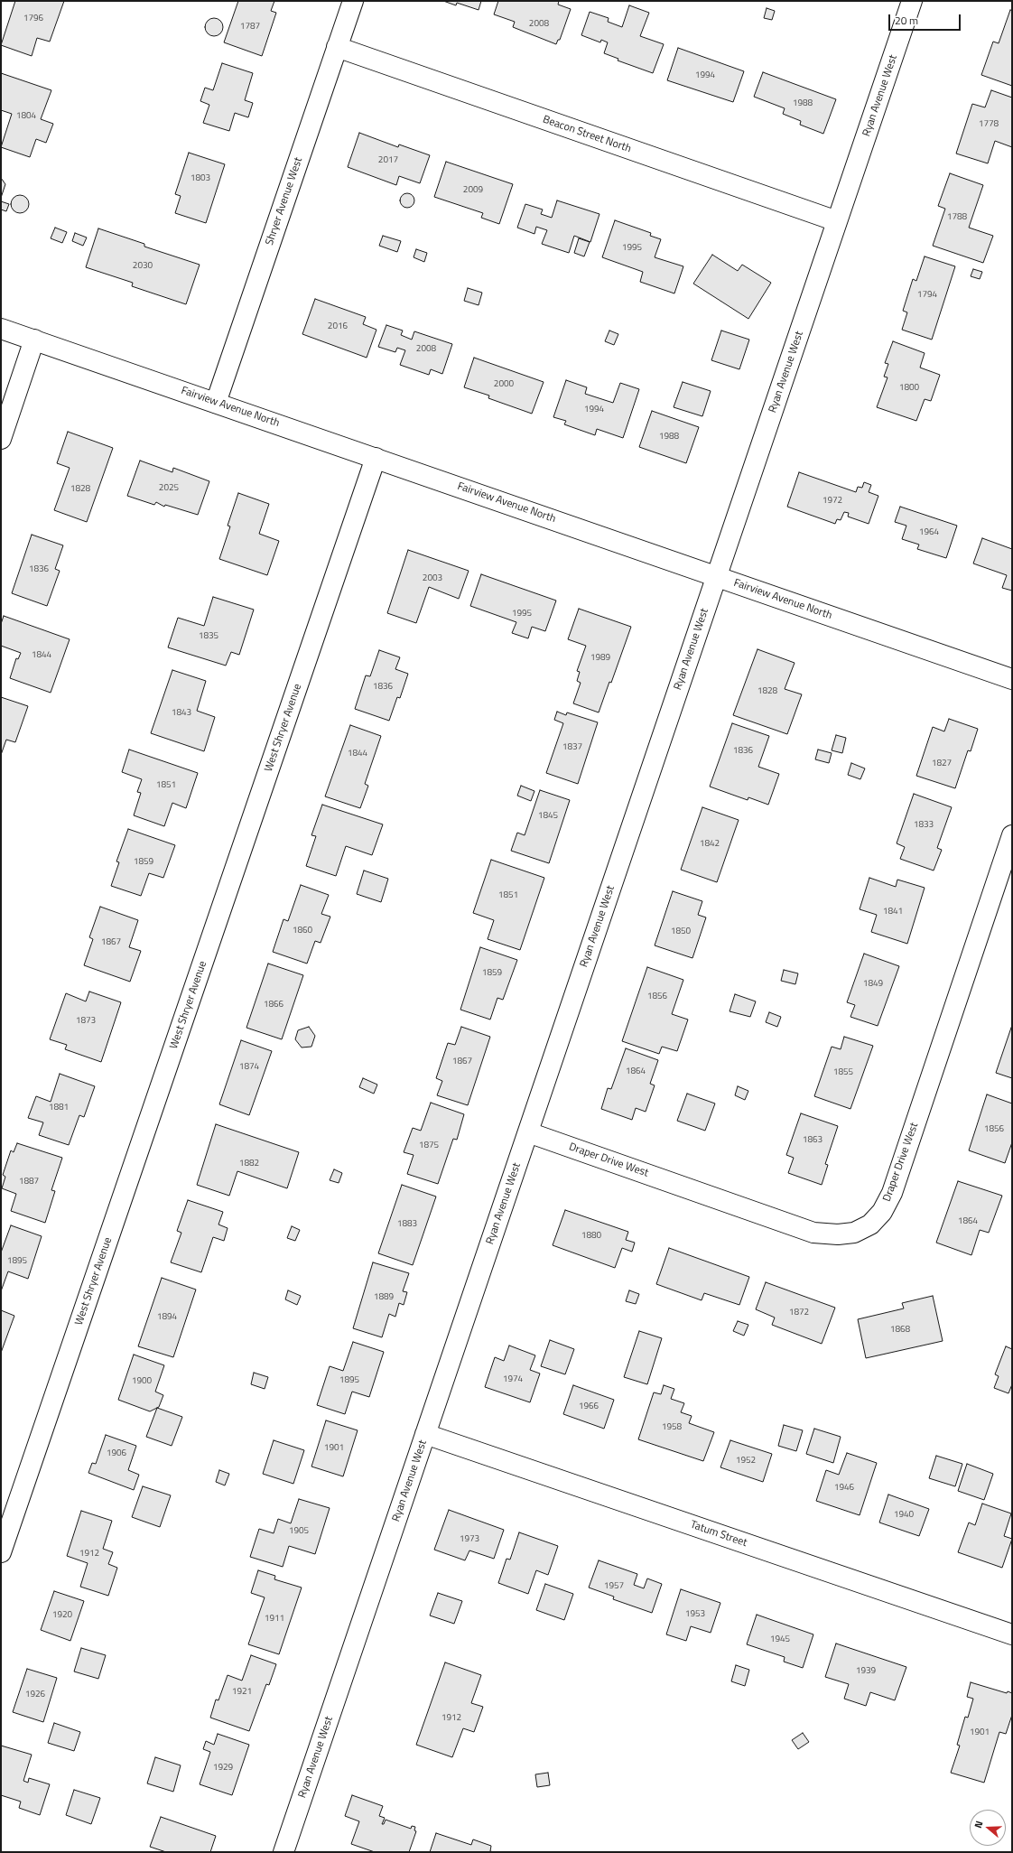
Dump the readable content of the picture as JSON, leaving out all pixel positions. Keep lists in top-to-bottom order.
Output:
{
  "streets": {
    "street": [
      "Ryan Avenue West",
      "Beacon Street North",
      "Shryer Avenue West",
      "Fairview Avenue North",
      "West Shryer Avenue",
      "Draper Drive West",
      "Tatum Street"
    ]
  },
  "crossings": [
    ["Ryan Avenue West", "Beacon Street North"],
    ["Ryan Avenue West", "Fairview Avenue North"],
    ["Ryan Avenue West", "Draper Drive West"],
    ["Ryan Avenue West", "Tatum Street"],
    ["Beacon Street North", "Shryer Avenue West"],
    ["Shryer Avenue West", "Fairview Avenue North"],
    ["Fairview Avenue North", "West Shryer Avenue"]
  ],
  "house_numbers": [
    "1796",
    "2008",
    "1787",
    "1994",
    "1988",
    "1804",
    "1778",
    "2017",
    "1803",
    "2009",
    "1788",
    "1995",
    "2030",
    "1794",
    "2016",
    "2008",
    "2000",
    "1800",
    "1994",
    "1988",
    "2025",
    "1828",
    "1972",
    "1964",
    "1836",
    "2003",
    "1995",
    "1835",
    "1844",
    "1989",
    "1836",
    "1828",
    "1843",
    "1837",
    "1836",
    "1844",
    "1827",
    "1851",
    "1845",
    "1833",
    "1842",
    "1859",
    "1851",
    "1841",
    "1860",
    "1850",
    "1867",
    "1859",
    "1849",
    "1856",
    "1866",
    "1873",
    "1867",
    "1874",
    "1864",
    "1855",
    "1881",
    "1856",
    "1863",
    "1875",
    "1882",
    "1887",
    "1864",
    "1883",
    "1880",
    "1895",
    "1889",
    "1872",
    "1894",
    "1868",
    "1974",
    "1895",
    "1900",
    "1966",
    "1958",
    "1901",
    "1906",
    "1952",
    "1946",
    "1940",
    "1905",
    "1973",
    "1912",
    "1957",
    "1953",
    "1920",
    "1911",
    "1945",
    "1939",
    "1921",
    "1926",
    "1912",
    "1901",
    "1929"
  ],
  "scale_bar": "20 m",
  "north": "left"
}
